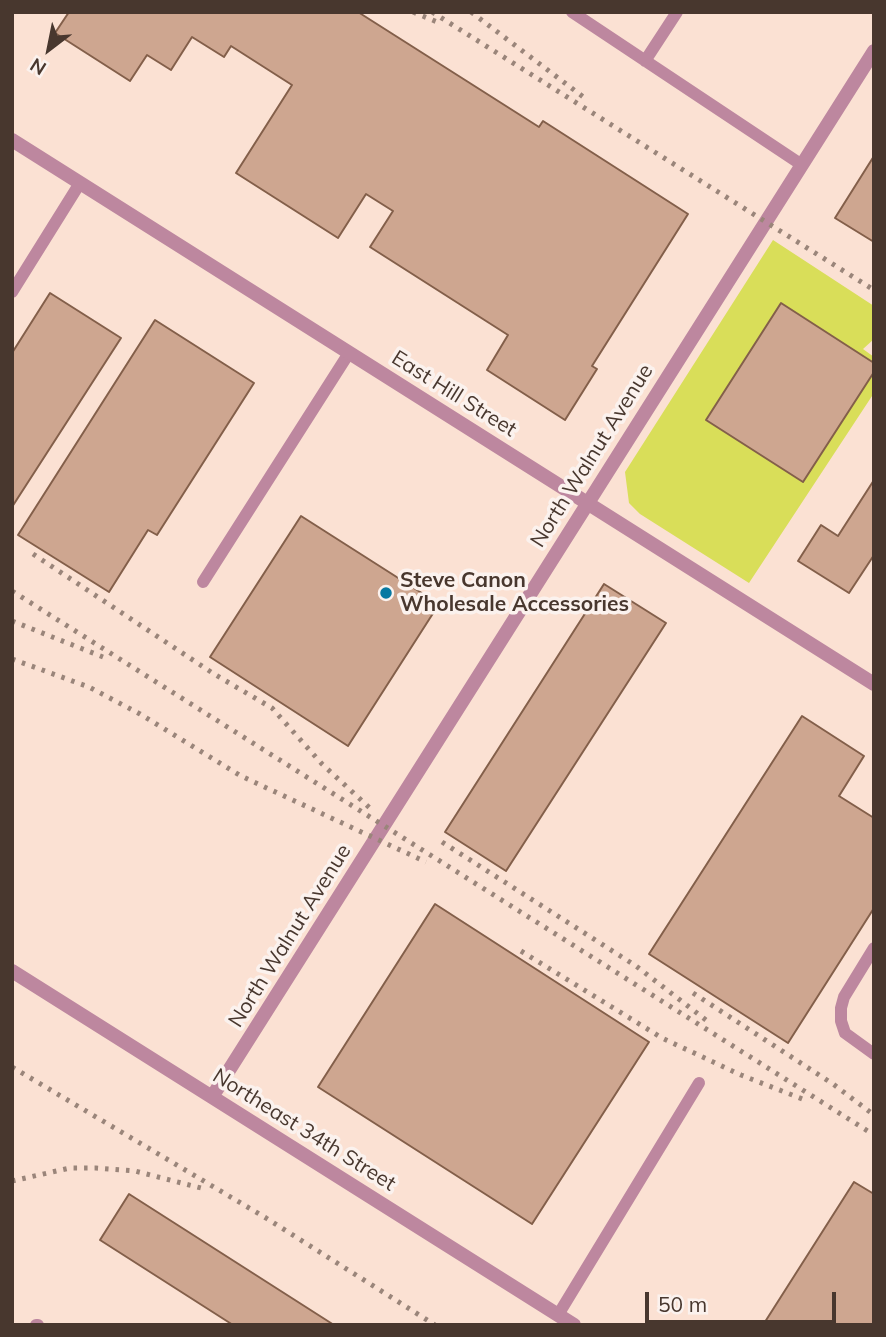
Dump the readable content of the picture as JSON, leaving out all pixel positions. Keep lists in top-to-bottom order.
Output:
{
  "streets": {
    "street": ["East Hill Street", "North Walnut Avenue", "Northeast 34th Street"]
  },
  "crossings": [
    ["East Hill Street", "North Walnut Avenue"],
    ["North Walnut Avenue", "Northeast 34th Street"]
  ],
  "places": ["Steve Canon Wholesale Accessories"],
  "scale_bar": "50 m",
  "north": "bottom left"
}
